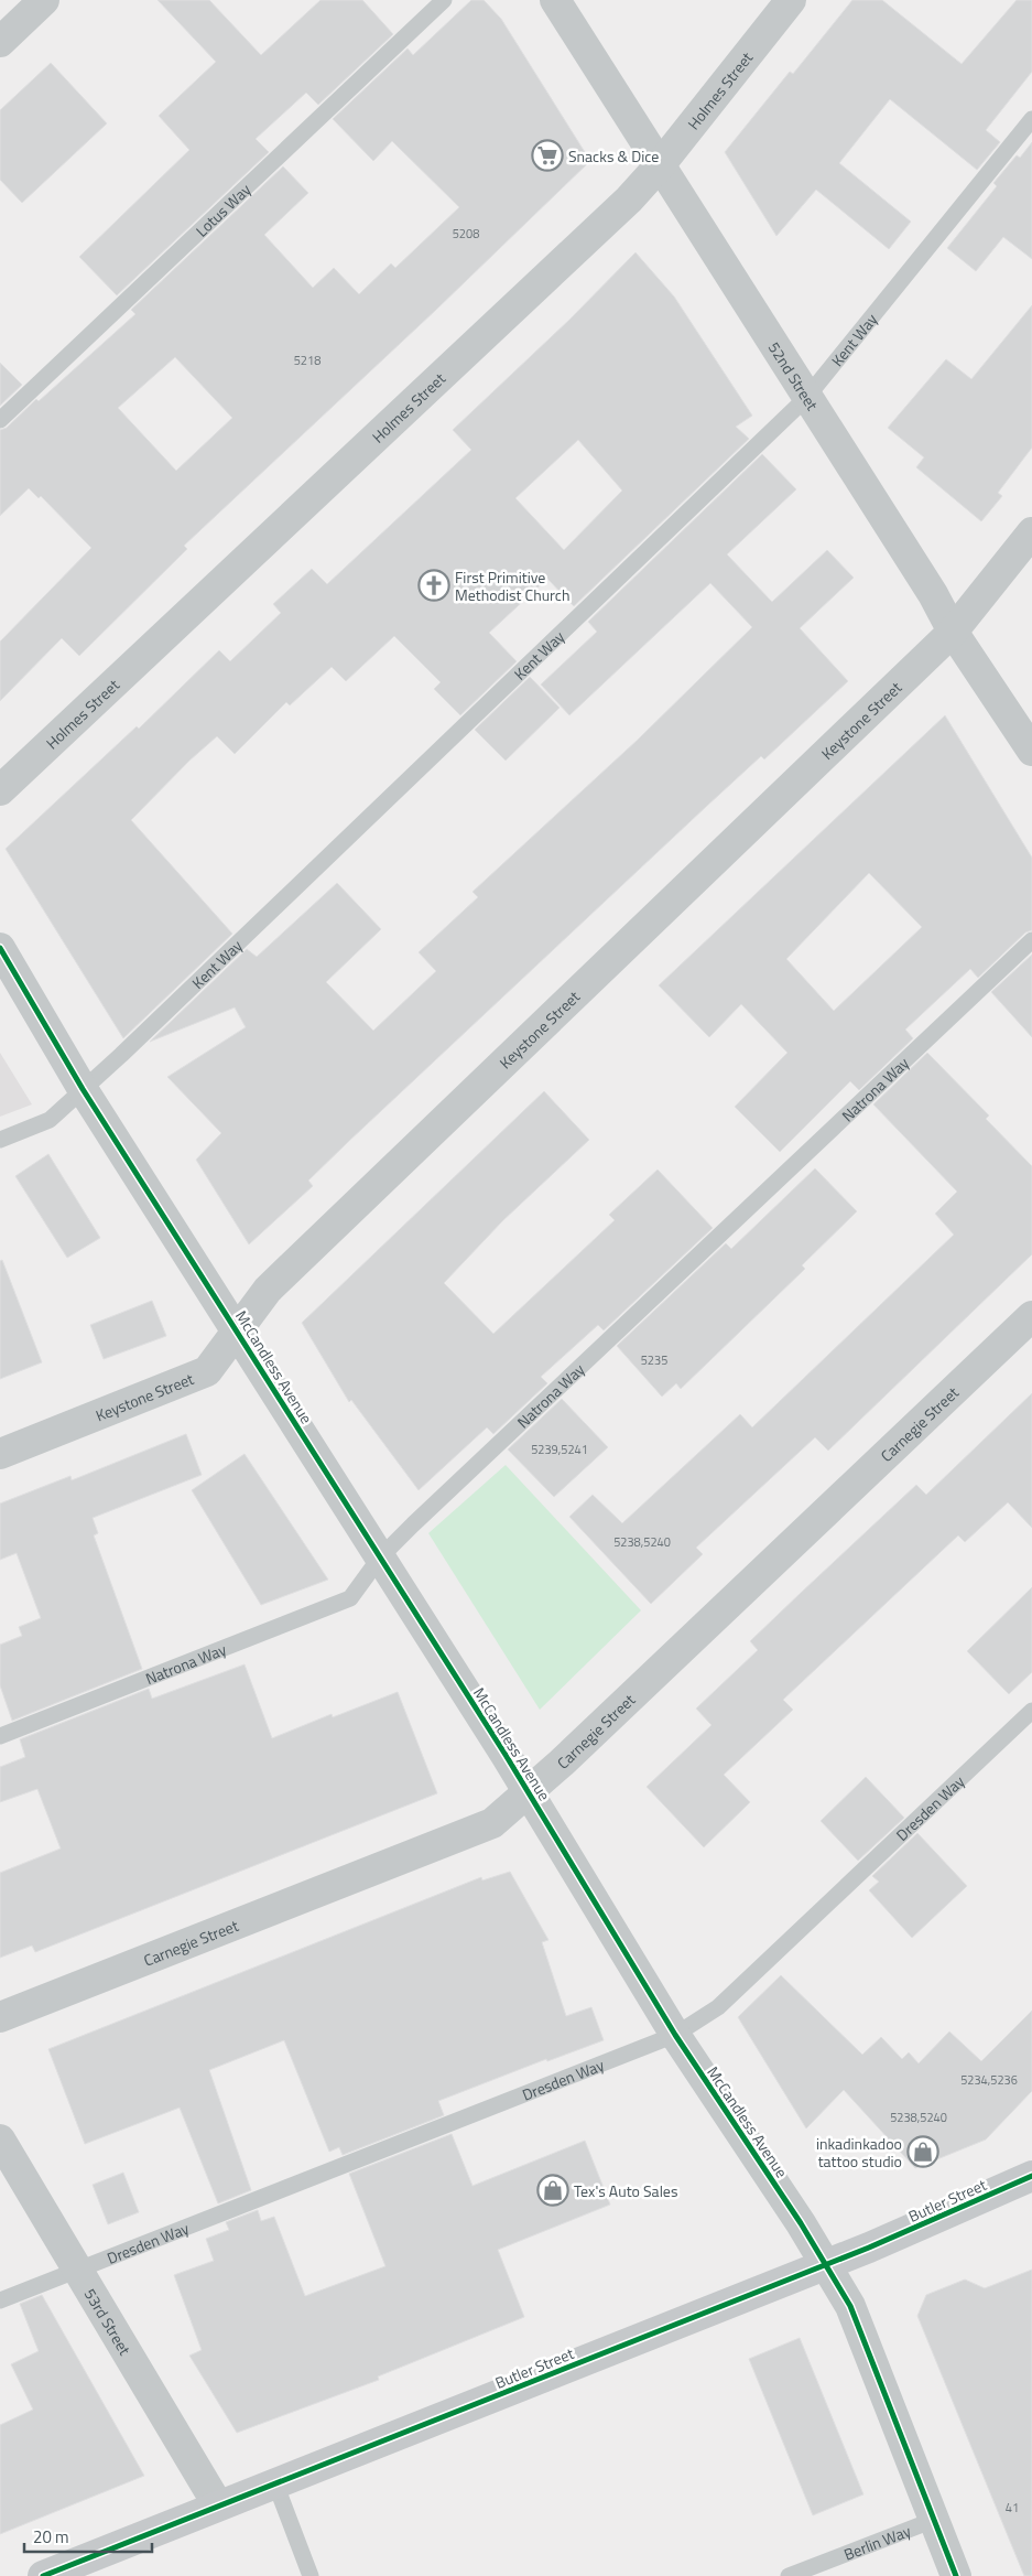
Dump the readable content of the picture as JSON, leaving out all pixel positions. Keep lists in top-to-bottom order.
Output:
{
  "streets": {
    "main road": ["Butler Street"],
    "street": [
      "Holmes Street",
      "52nd Street",
      "Keystone Street",
      "McCandless Avenue",
      "Carnegie Street",
      "53rd Street"
    ],
    "lane": [
      "Lotus Way",
      "Kent Way",
      "Natrona Way",
      "Dresden Way",
      "Berlin Way"
    ]
  },
  "crossings": [
    ["Holmes Street", "52nd Street"],
    ["Kent Way", "52nd Street"],
    ["Kent Way", "McCandless Avenue"],
    ["52nd Street", "Keystone Street"],
    ["Keystone Street", "McCandless Avenue"],
    ["Natrona Way", "McCandless Avenue"],
    ["McCandless Avenue", "Carnegie Street"],
    ["McCandless Avenue", "Dresden Way"],
    ["McCandless Avenue", "Butler Street"],
    ["McCandless Avenue", "Berlin Way"],
    ["Dresden Way", "53rd Street"],
    ["Butler Street", "53rd Street"]
  ],
  "places": {
    "supermarket": ["Snacks & Dice"],
    "church": ["First Primitive Methodist Church"],
    "shop": ["inkadinkadoo tattoo studio", "Tex's Auto Sales"]
  },
  "house_numbers": [
    "5208",
    "5218",
    "5235",
    "5239,5241",
    "5238,5240",
    "5234,5236",
    "5238,5240",
    "41"
  ],
  "scale_bar": "20 m"
}
